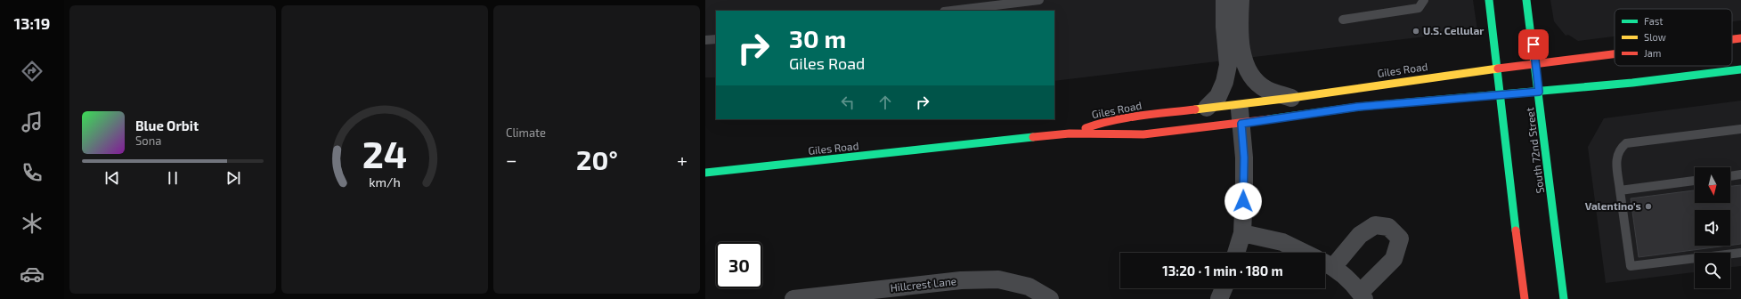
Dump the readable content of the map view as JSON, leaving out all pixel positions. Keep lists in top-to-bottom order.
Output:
{
  "streets": {
    "street": ["Giles Road", "South 72nd Street", "Hillcrest Lane"]
  },
  "crossings": [
    ["Giles Road", "South 72nd Street"]
  ],
  "places": ["U.S. Cellular", "Valentino's"],
  "legend": ["Fast", "Slow", "Jam"],
  "north": "bottom",
  "page": {
    "tabs": "13:19",
    "tile": "Climate",
    "turn": ["30 m", "Giles Road"],
    "song": ["Blue Orbit", "Sona"],
    "heat": ["−", "20°", "+"],
    "limit": "30",
    "trip": "13:20 · 1 min · 180 m",
    "gauge": ["24", "km/h"]
  }
}
